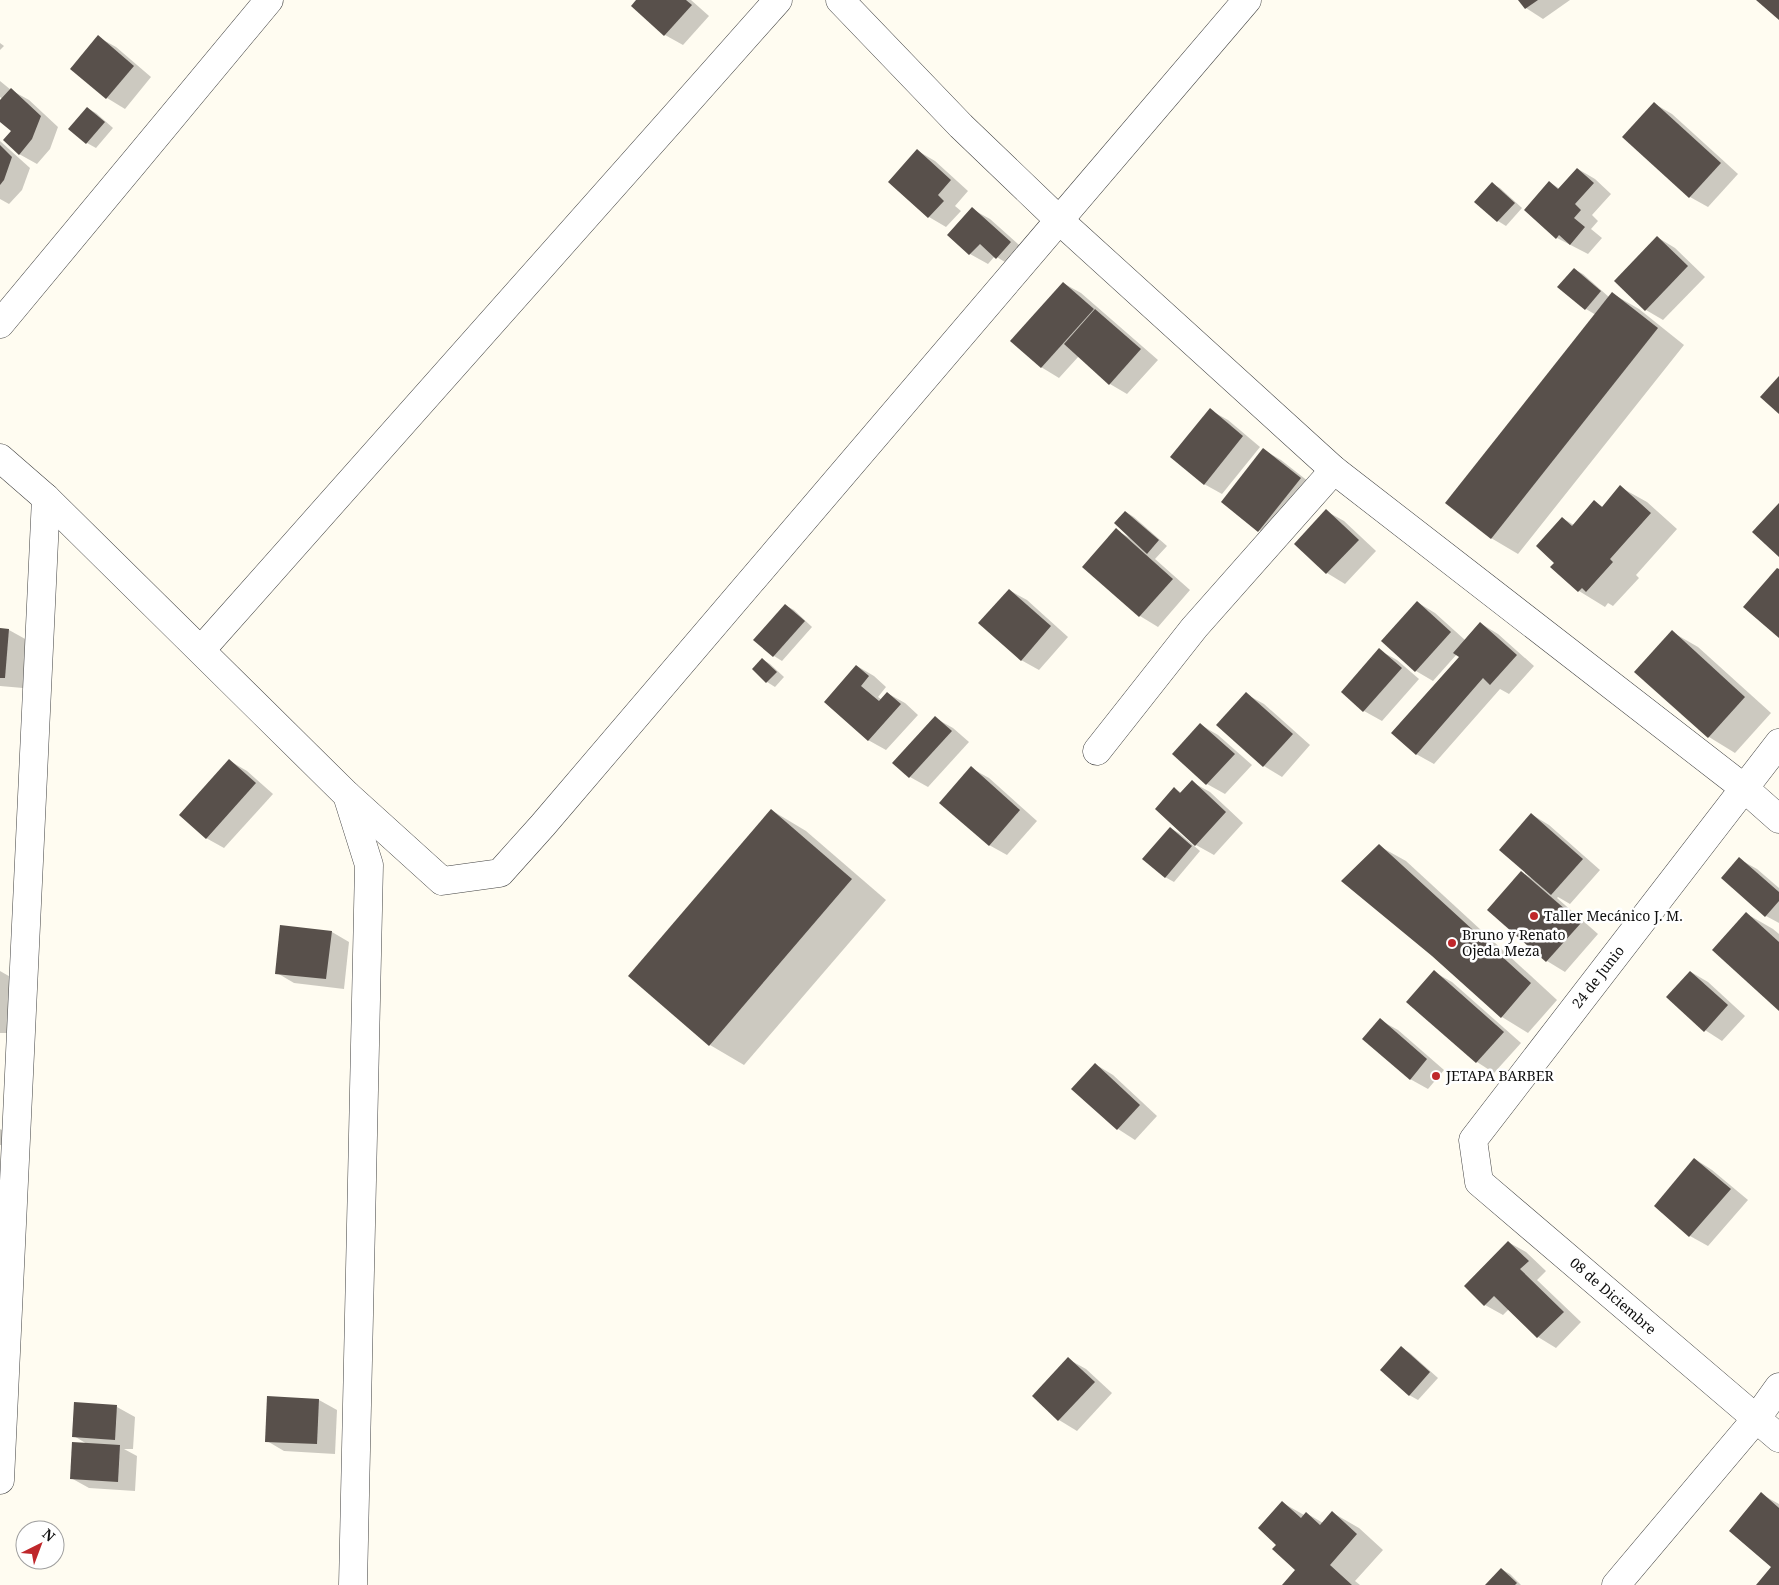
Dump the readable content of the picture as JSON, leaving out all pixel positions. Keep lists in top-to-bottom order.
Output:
{
  "streets": {
    "street": ["24 de Junio", "08 de Diciembre"]
  },
  "crossings": [
    ["24 de Junio", "08 de Diciembre"]
  ],
  "places": ["Taller Mecánico J. M.", "Bruno y Renato Ojeda Meza", "JETAPA BARBER"],
  "north": "top right"
}
